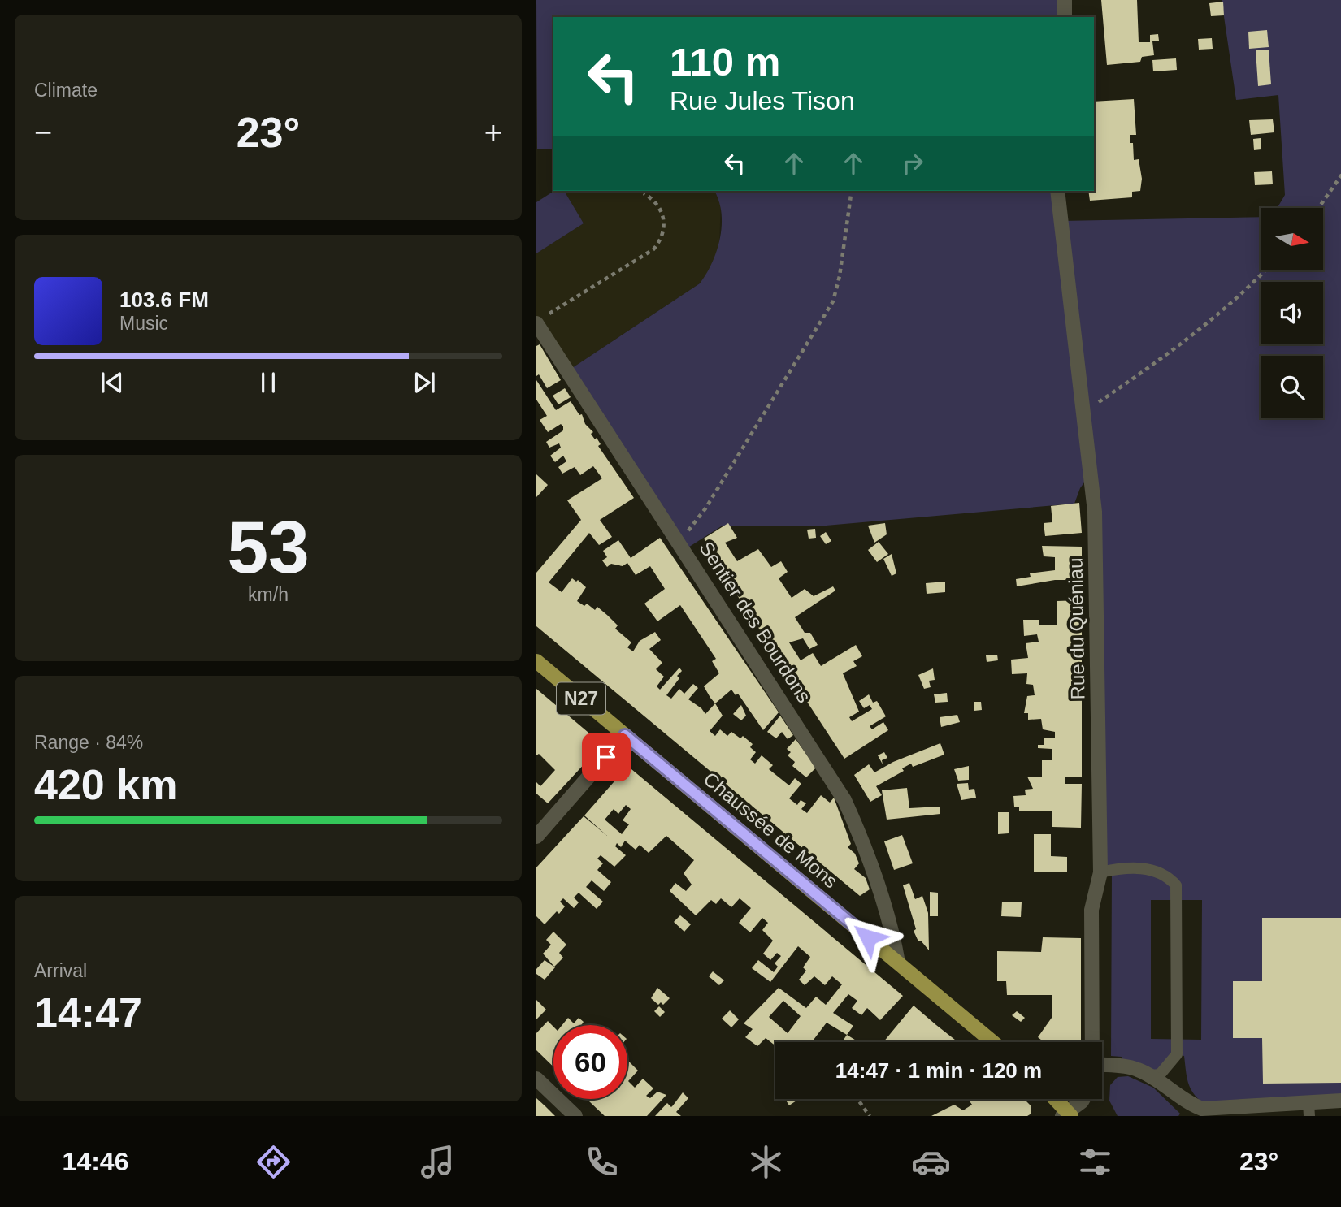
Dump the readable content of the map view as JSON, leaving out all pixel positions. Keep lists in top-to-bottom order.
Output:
{
  "streets": {
    "main road": ["N27", "Chaussée de Mons"],
    "street": ["Sentier des Bourdons", "Rue du Quéniau"]
  },
  "crossings": [
    ["Sentier des Bourdons", "Chaussée de Mons"]
  ],
  "north": "right",
  "page": {
    "tile": [
      "Climate",
      ["53", "km/h"],
      ["Range · 84%", "420 km"],
      ["Arrival", "14:47"]
    ],
    "turn": ["110 m", "Rue Jules Tison"],
    "heat": ["−", "23°", "+"],
    "song": ["103.6 FM", "Music"],
    "limit": "60",
    "trip": "14:47 · 1 min · 120 m",
    "tabs": ["14:46", "23°"]
  }
}
